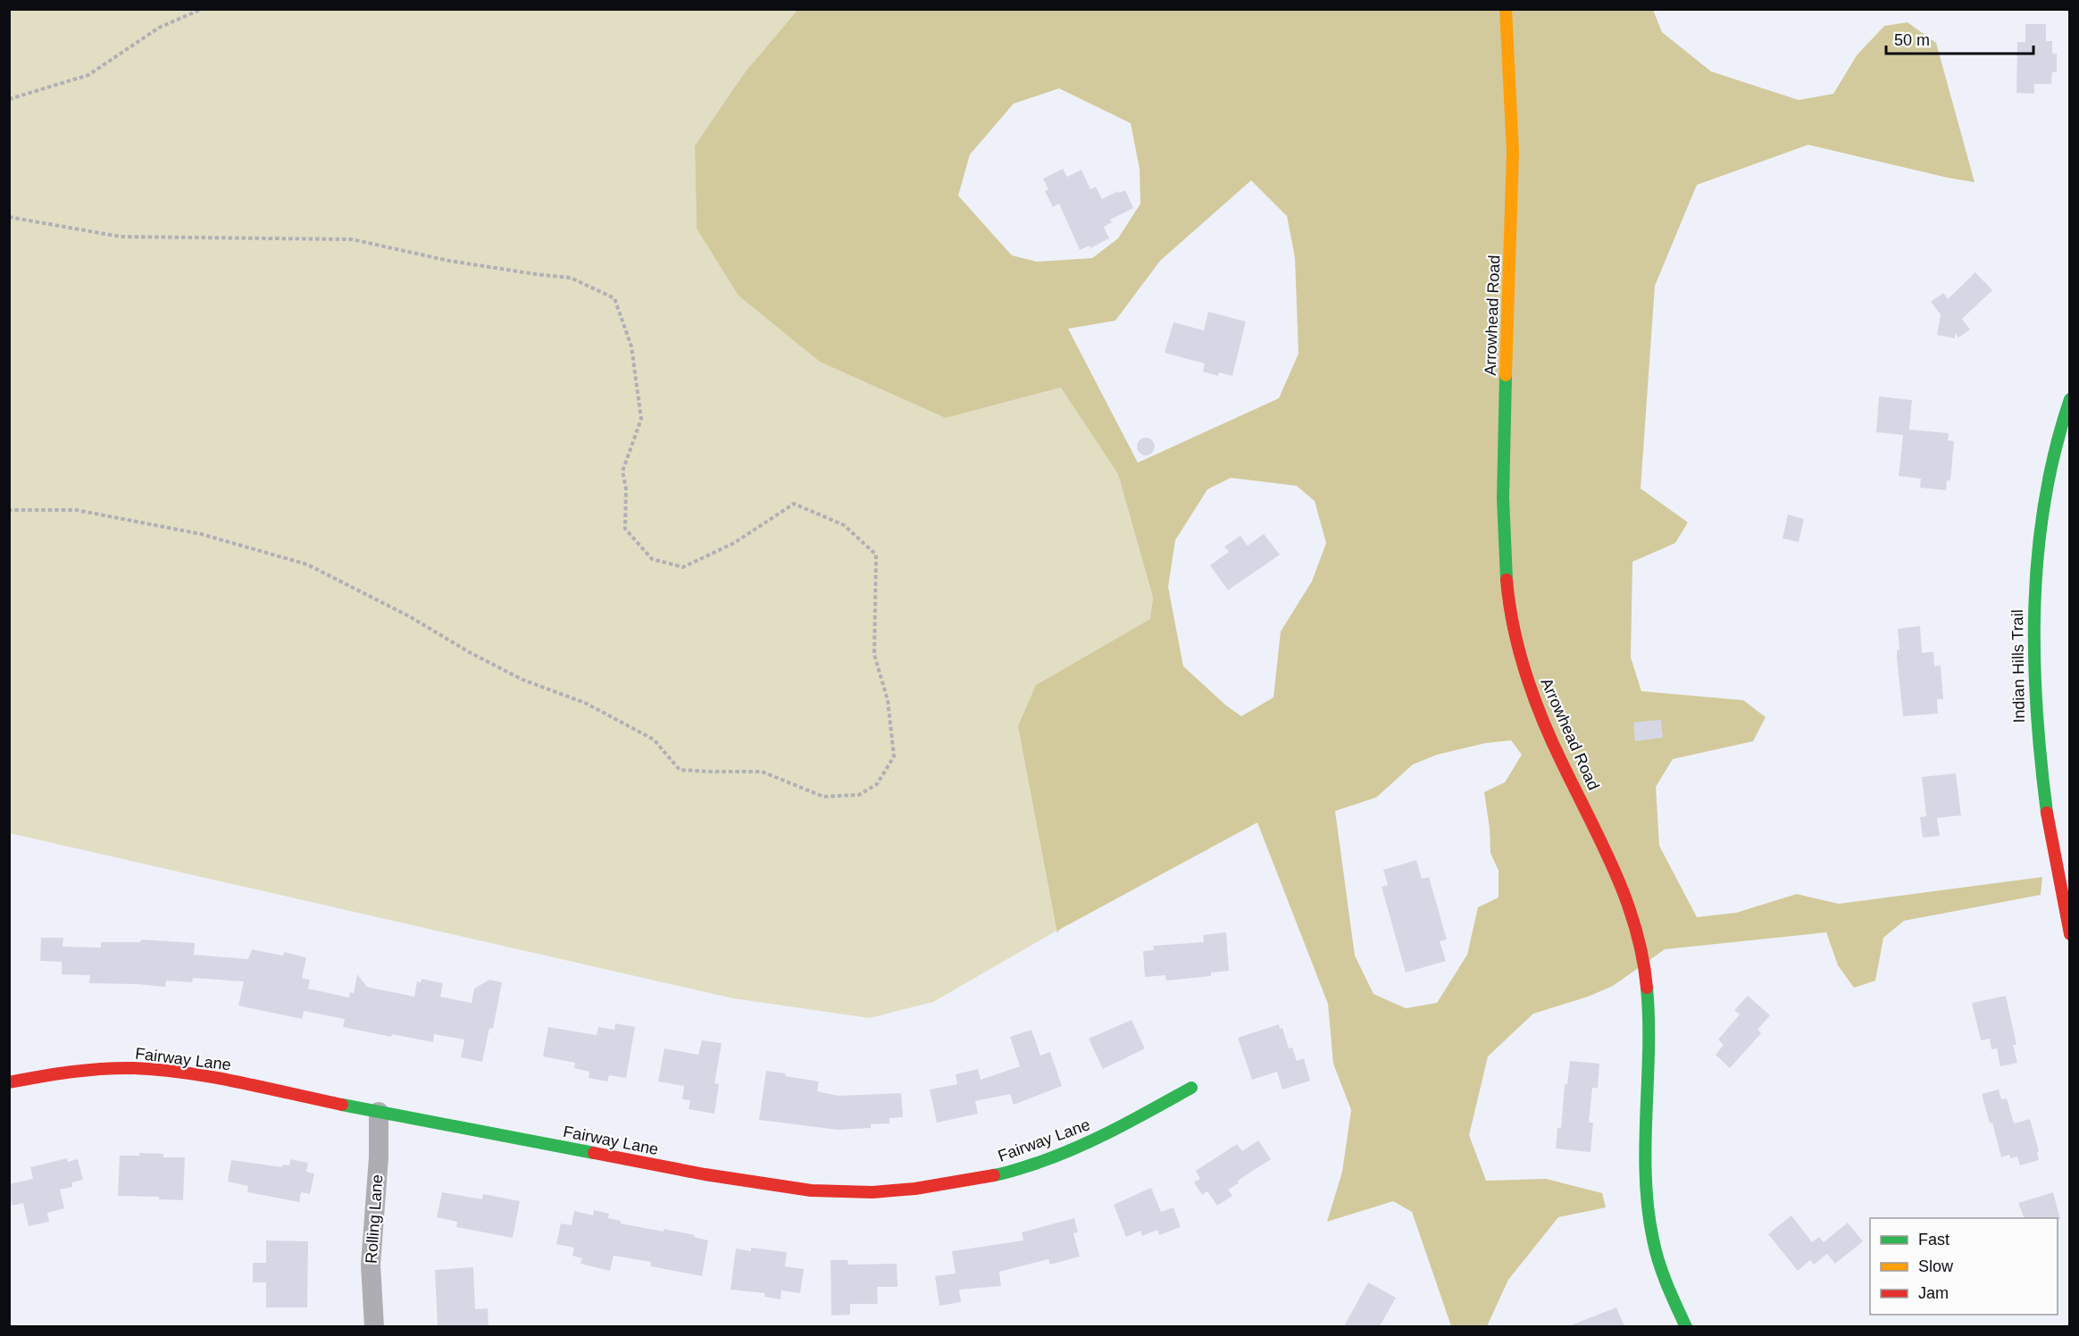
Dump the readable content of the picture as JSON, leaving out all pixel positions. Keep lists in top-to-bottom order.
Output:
{
  "streets": {
    "street": [
      "Arrowhead Road",
      "Indian Hills Trail",
      "Fairway Lane",
      "Rolling Lane"
    ]
  },
  "crossings": [
    ["Fairway Lane", "Rolling Lane"]
  ],
  "legend": ["Fast", "Slow", "Jam"],
  "scale_bar": "50 m"
}
